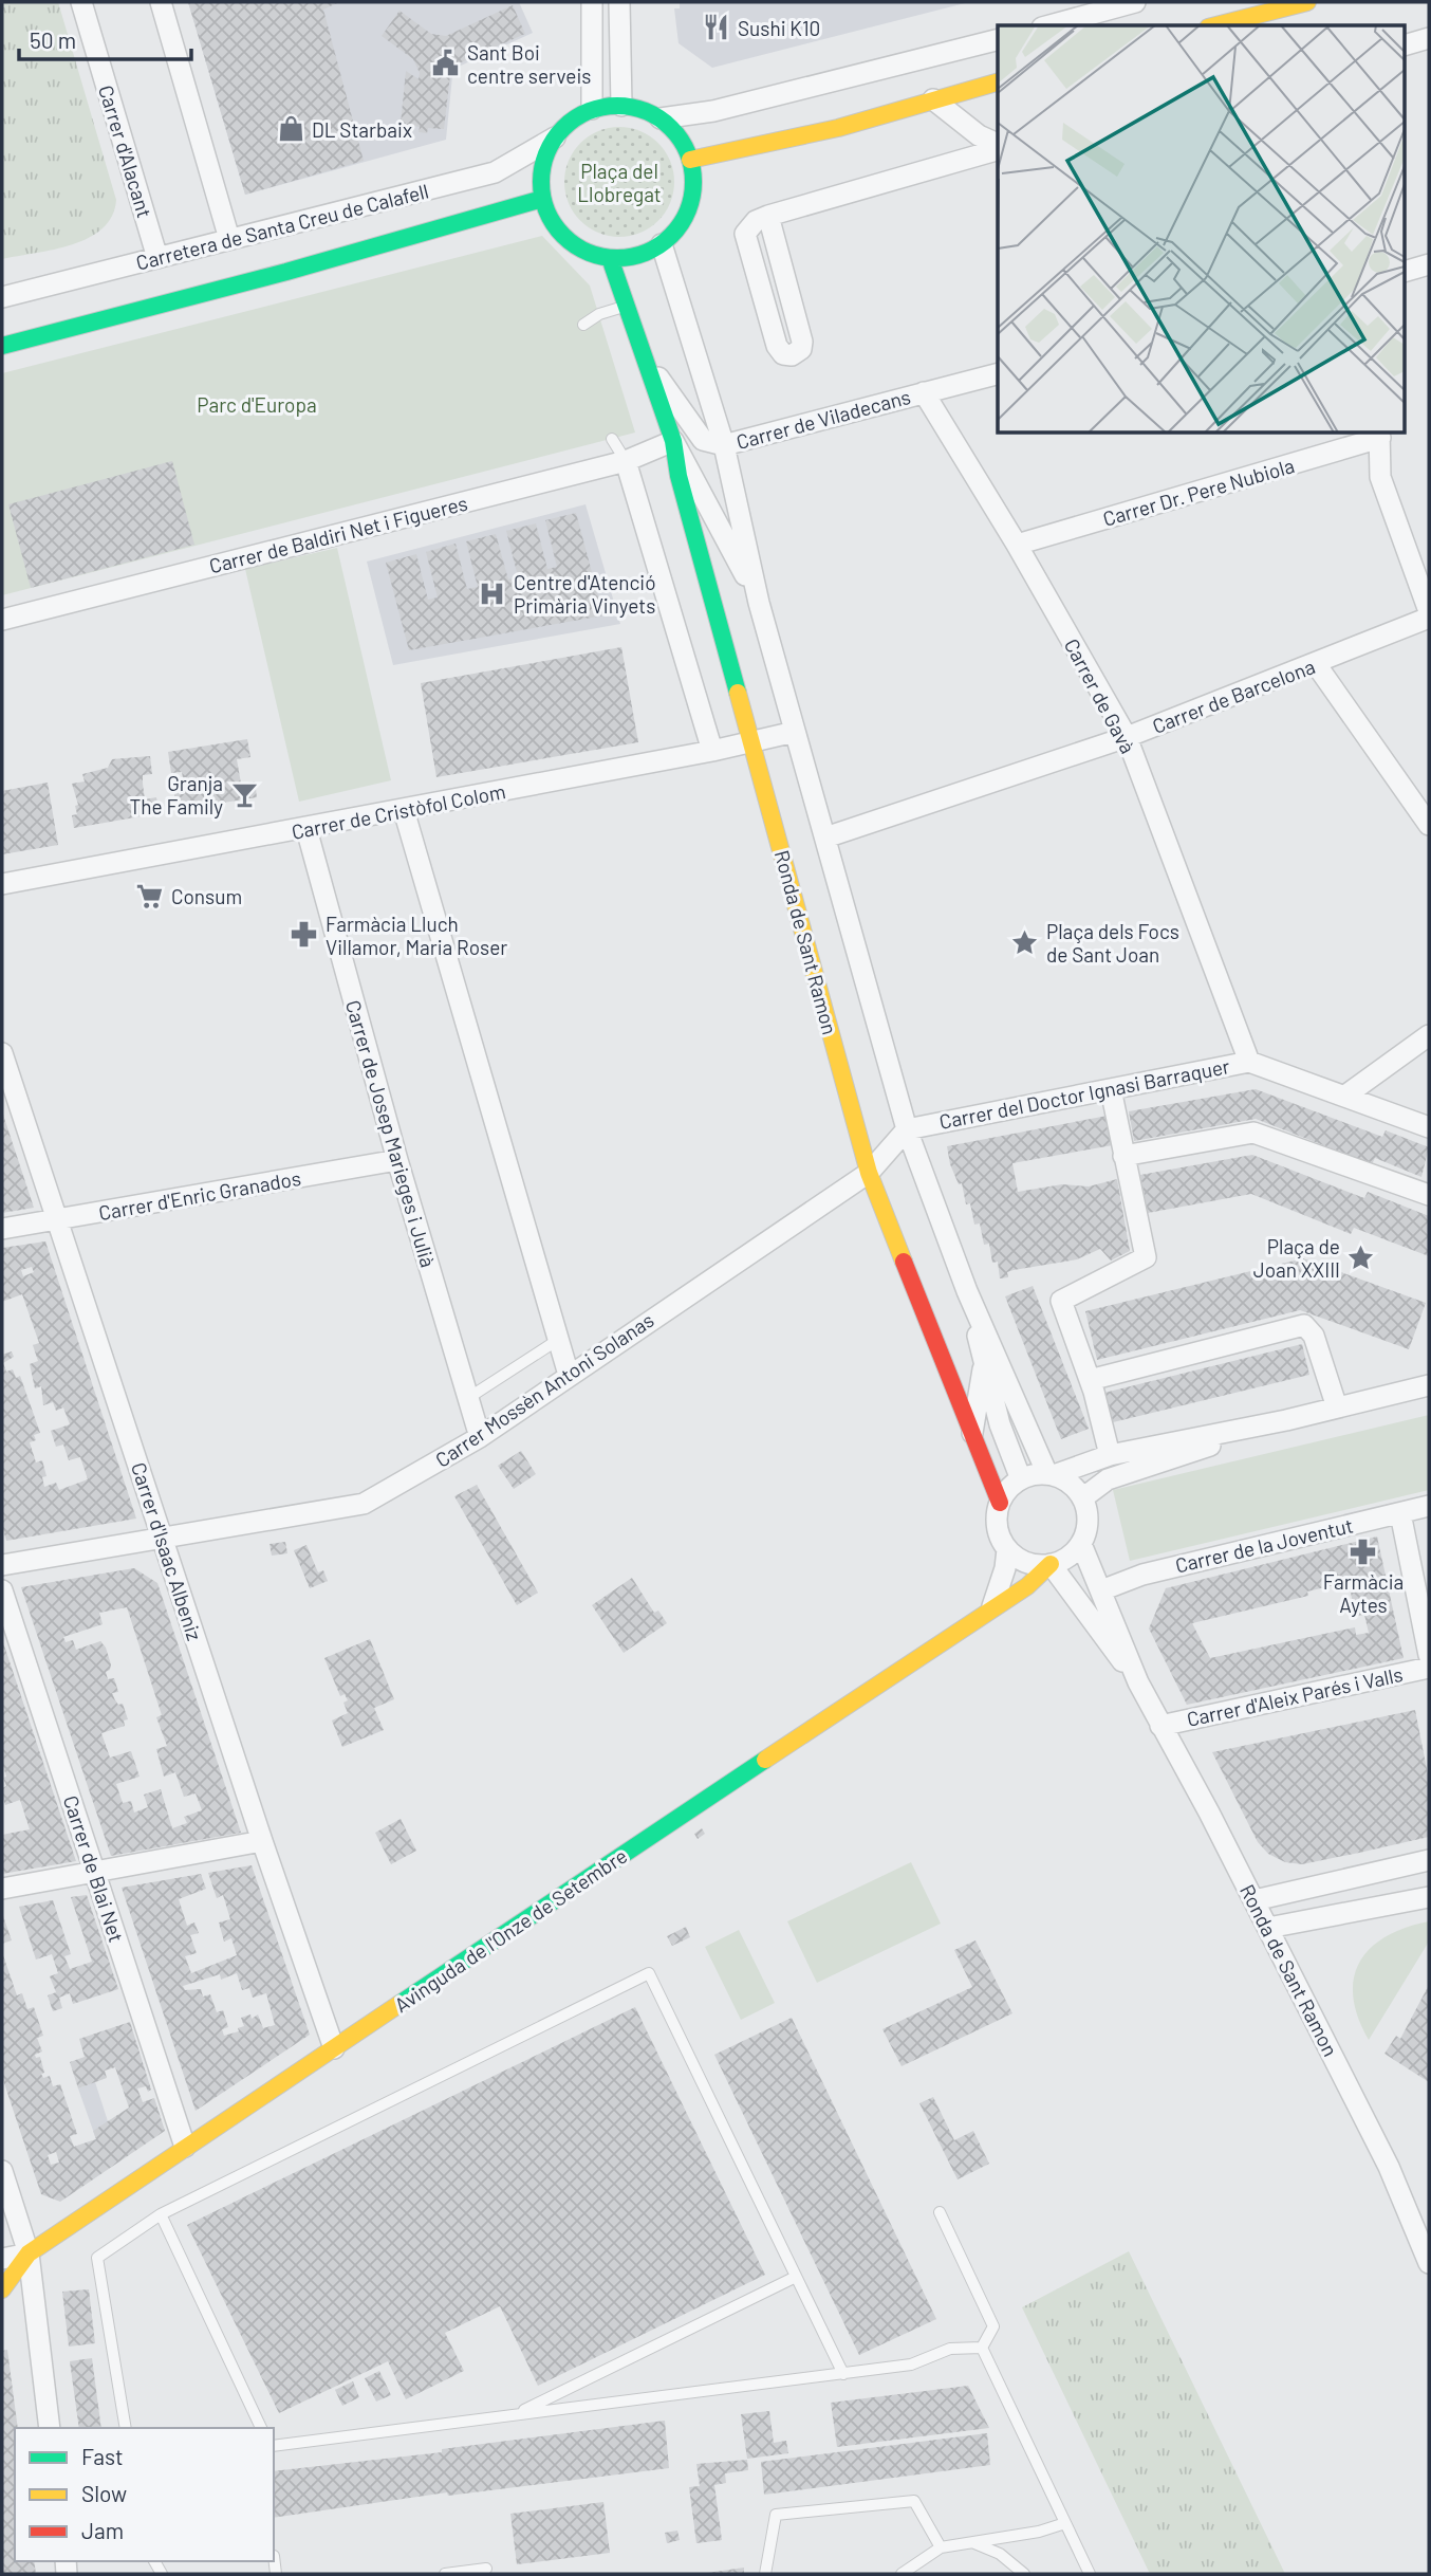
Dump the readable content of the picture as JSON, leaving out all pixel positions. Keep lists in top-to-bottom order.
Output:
{
  "streets": {
    "street": [
      "Carrer d'Alacant",
      "Carretera de Santa Creu de Calafell",
      "Carrer de Viladecans",
      "Carrer Dr. Pere Nubiola",
      "Carrer de Baldiri Net i Figueres",
      "Carrer de Gavà",
      "Carrer de Barcelona",
      "Carrer de Cristòfol Colom",
      "Ronda de Sant Ramon",
      "Carrer del Doctor Ignasi Barraquer",
      "Carrer de Josep Marieges i Julià",
      "Carrer d'Enric Granados",
      "Carrer Mossèn Antoni Solanas",
      "Carrer de la Joventut",
      "Carrer d'Isaac Albeniz",
      "Carrer d'Aleix Parés i Valls",
      "Carrer de Blai Net",
      "Avinguda de l'Onze de Setembre"
    ]
  },
  "crossings": [
    ["Carrer d'Alacant", "Carretera de Santa Creu de Calafell"],
    ["Carretera de Santa Creu de Calafell", "Ronda de Sant Ramon"],
    ["Carrer de Viladecans", "Carrer de Gavà"],
    ["Carrer de Viladecans", "Ronda de Sant Ramon"],
    ["Carrer Dr. Pere Nubiola", "Carrer de Gavà"],
    ["Carrer de Baldiri Net i Figueres", "Ronda de Sant Ramon"],
    ["Carrer de Gavà", "Carrer de Barcelona"],
    ["Carrer de Gavà", "Carrer del Doctor Ignasi Barraquer"],
    ["Carrer de Barcelona", "Ronda de Sant Ramon"],
    ["Carrer de Cristòfol Colom", "Ronda de Sant Ramon"],
    ["Carrer de Cristòfol Colom", "Carrer de Josep Marieges i Julià"],
    ["Ronda de Sant Ramon", "Carrer del Doctor Ignasi Barraquer"],
    ["Ronda de Sant Ramon", "Carrer Mossèn Antoni Solanas"],
    ["Ronda de Sant Ramon", "Carrer de la Joventut"],
    ["Ronda de Sant Ramon", "Carrer d'Aleix Parés i Valls"],
    ["Ronda de Sant Ramon", "Avinguda de l'Onze de Setembre"],
    ["Carrer del Doctor Ignasi Barraquer", "Carrer Mossèn Antoni Solanas"],
    ["Carrer de Josep Marieges i Julià", "Carrer d'Enric Granados"],
    ["Carrer de Josep Marieges i Julià", "Carrer Mossèn Antoni Solanas"],
    ["Carrer d'Enric Granados", "Carrer d'Isaac Albeniz"],
    ["Carrer Mossèn Antoni Solanas", "Carrer d'Isaac Albeniz"],
    ["Carrer d'Isaac Albeniz", "Avinguda de l'Onze de Setembre"],
    ["Carrer de Blai Net", "Avinguda de l'Onze de Setembre"]
  ],
  "parks": ["Plaça del Llobregat", "Parc d'Europa"],
  "places": {
    "restaurant": ["Sushi K10"],
    "public building": ["Sant Boi centre serveis"],
    "shop": ["DL Starbaix"],
    "hospital": ["Centre d'Atenció Primària Vinyets"],
    "bar": ["Granja The Family"],
    "supermarket": ["Consum"],
    "pharmacy": ["Farmàcia Lluch Villamor, Maria Roser", "Farmàcia Aytes"],
    "place": ["Plaça dels Focs de Sant Joan", "Plaça de Joan XXIII"]
  },
  "legend": ["Fast", "Slow", "Jam"],
  "scale_bar": "50 m"
}
